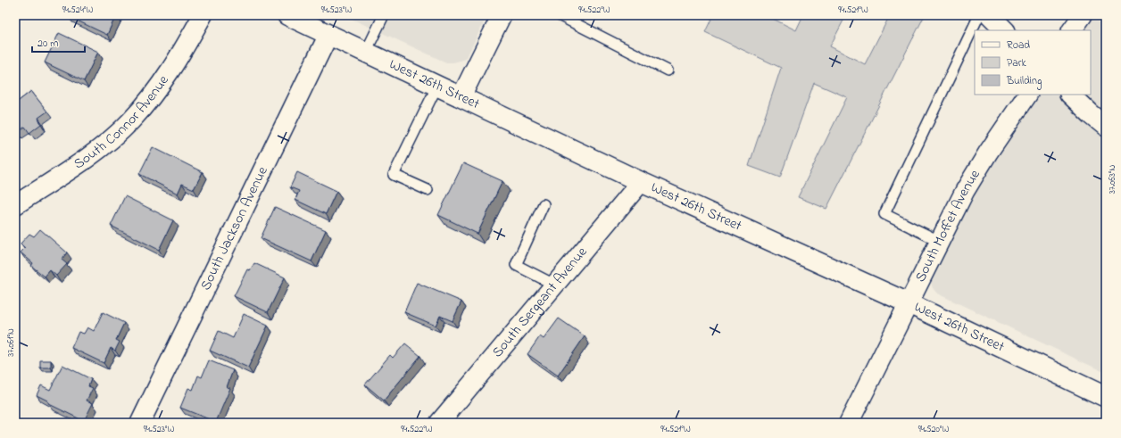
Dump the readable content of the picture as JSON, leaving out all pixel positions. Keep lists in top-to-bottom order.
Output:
{
  "streets": {
    "main road": ["West 26th Street"],
    "street": [
      "South Connor Avenue",
      "South Moffet Avenue",
      "South Jackson Avenue",
      "South Sergeant Avenue"
    ]
  },
  "crossings": [
    ["West 26th Street", "South Moffet Avenue"],
    ["West 26th Street", "South Jackson Avenue"],
    ["West 26th Street", "South Sergeant Avenue"]
  ],
  "legend": ["Road", "Park", "Building"],
  "scale_bar": "20 m",
  "coordinates": [
    "94.524°W",
    "94.523°W",
    "94.522°W",
    "94.521°W",
    "37.063°N",
    "37.061°N",
    "94.520°W"
  ]
}
